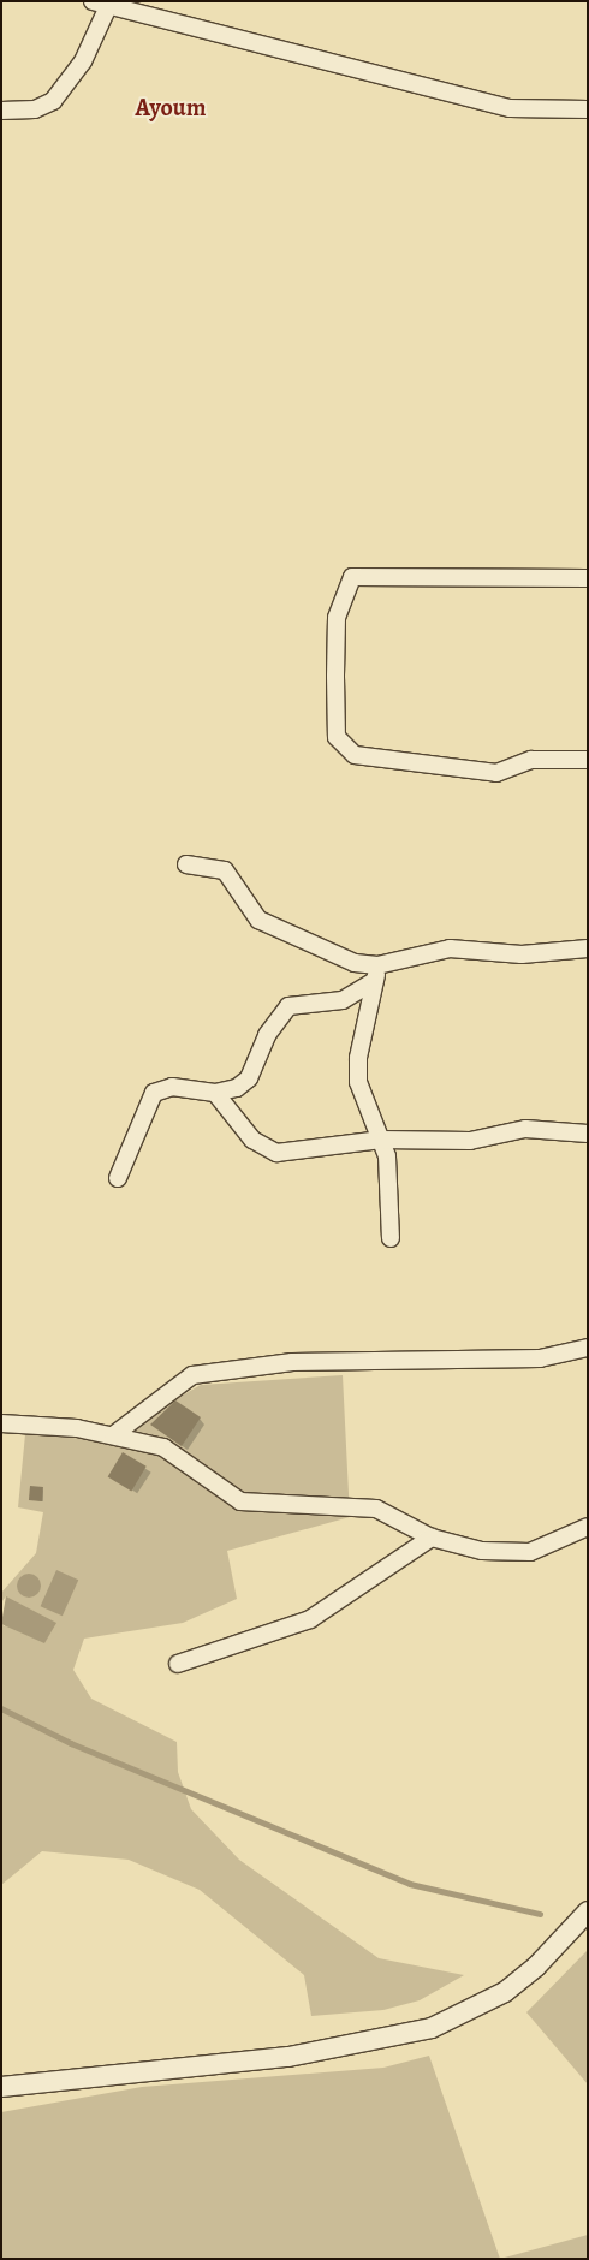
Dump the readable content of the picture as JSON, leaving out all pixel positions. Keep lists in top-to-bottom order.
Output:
{
  "districts": ["Ayoum"]
}
